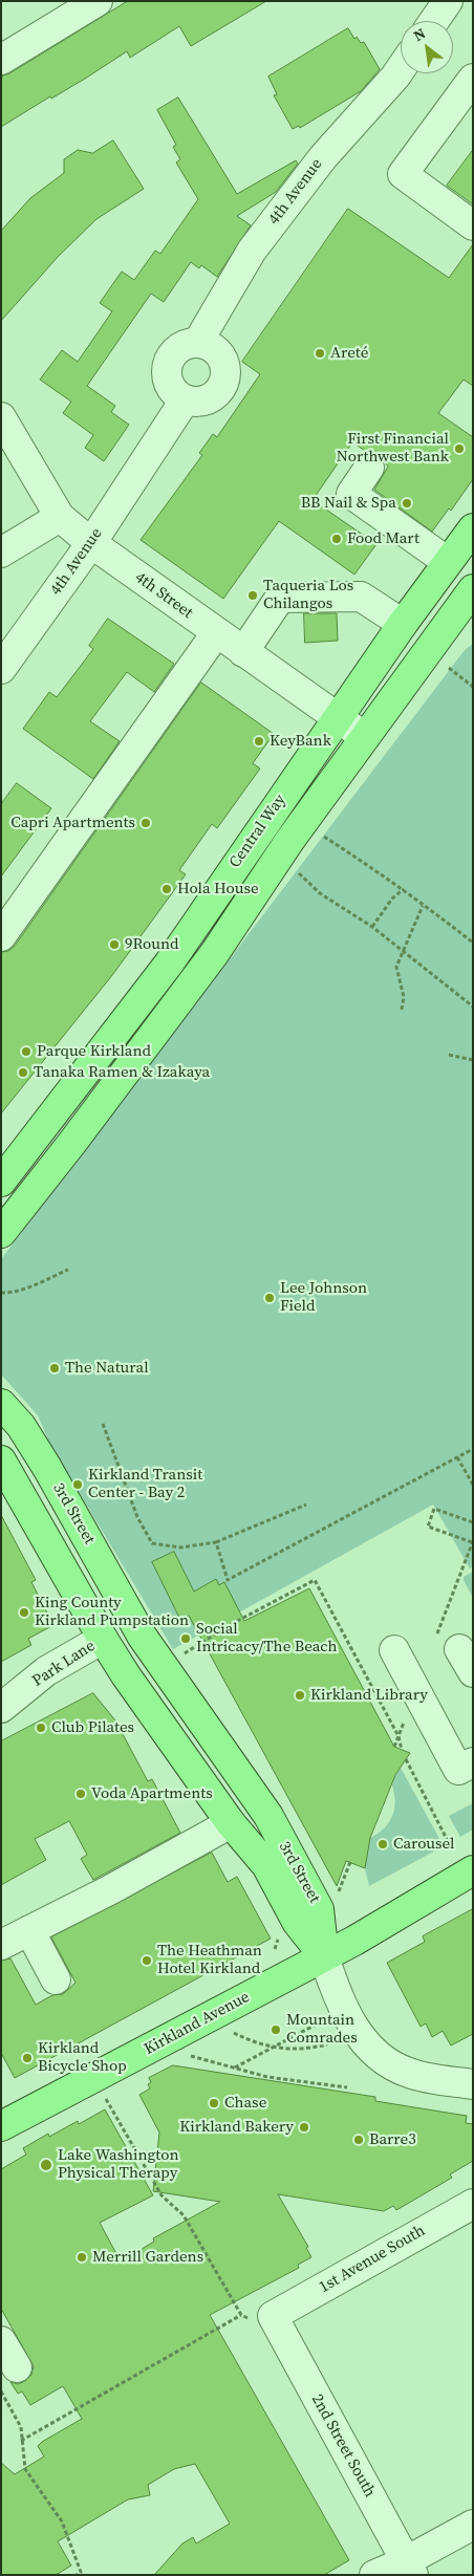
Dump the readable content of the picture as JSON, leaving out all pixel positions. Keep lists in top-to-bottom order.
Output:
{
  "streets": {
    "main road": ["Central Way", "3rd Street", "Kirkland Avenue"],
    "street": [
      "4th Avenue",
      "4th Street",
      "Park Lane",
      "1st Avenue South",
      "2nd Street South"
    ]
  },
  "crossings": [
    ["4th Avenue", "4th Street"],
    ["4th Street", "Central Way"],
    ["3rd Street", "Park Lane"],
    ["3rd Street", "Kirkland Avenue"],
    ["1st Avenue South", "2nd Street South"]
  ],
  "places": [
    "Areté",
    "First Financial Northwest Bank",
    "BB Nail & Spa",
    "Food Mart",
    "Taqueria Los Chilangos",
    "KeyBank",
    "Capri Apartments",
    "Hola House",
    "9Round",
    "Parque Kirkland",
    "Tanaka Ramen & Izakaya",
    "Lee Johnson Field",
    "The Natural",
    "Kirkland Transit Center - Bay 2",
    "King County Kirkland Pumpstation",
    "Social Intricacy/The Beach",
    "Kirkland Library",
    "Club Pilates",
    "Voda Apartments",
    "Carousel",
    "The Heathman Hotel Kirkland",
    "Mountain Comrades",
    "Kirkland Bicycle Shop",
    "Chase",
    "Kirkland Bakery",
    "Barre3",
    "Lake Washington Physical Therapy",
    "Merrill Gardens"
  ],
  "north": "top left"
}
